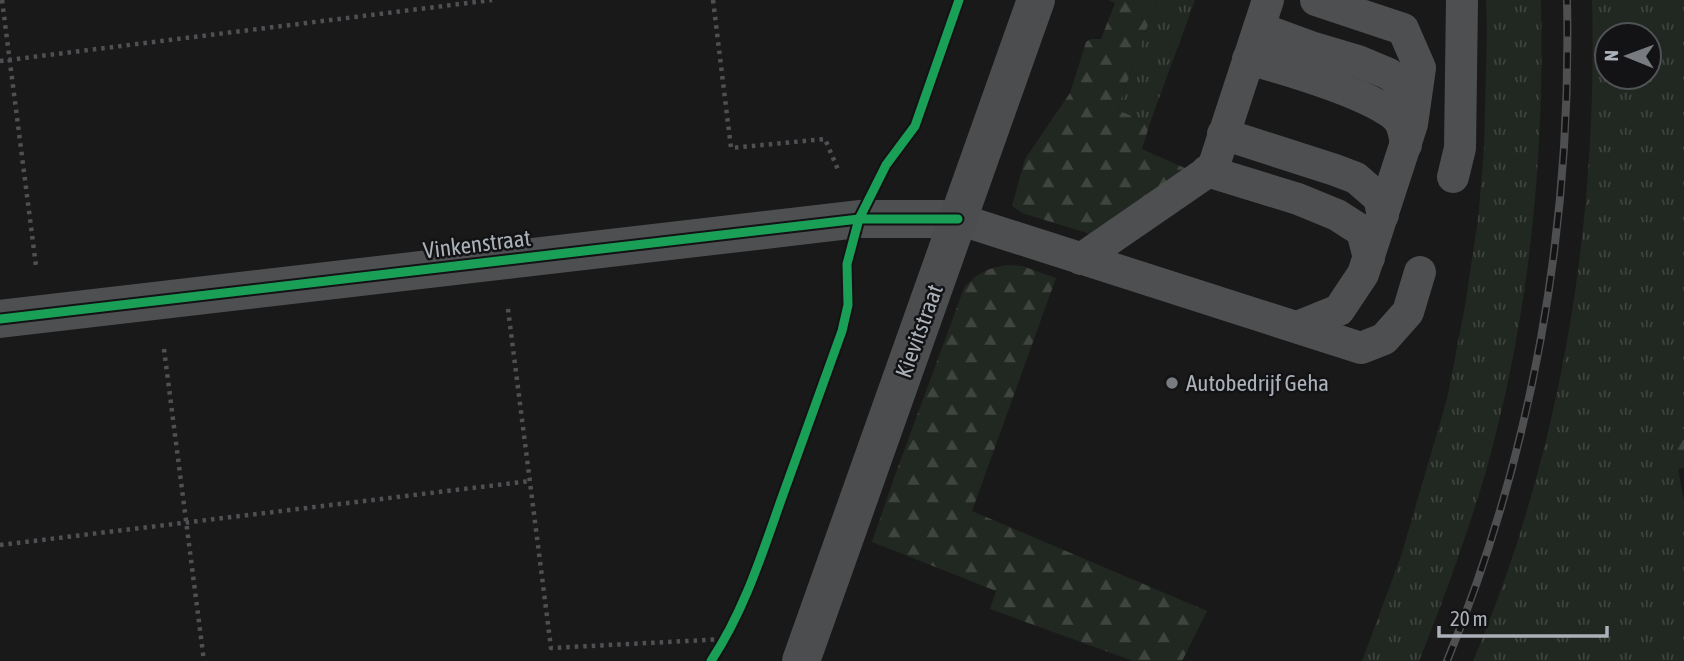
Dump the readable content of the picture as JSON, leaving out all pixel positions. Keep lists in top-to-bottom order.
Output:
{
  "streets": {
    "main road": ["Kievitstraat"],
    "street": ["Vinkenstraat"]
  },
  "crossings": [
    ["Vinkenstraat", "Kievitstraat"]
  ],
  "places": ["Autobedrijf Geha"],
  "scale_bar": "20 m",
  "north": "left"
}
